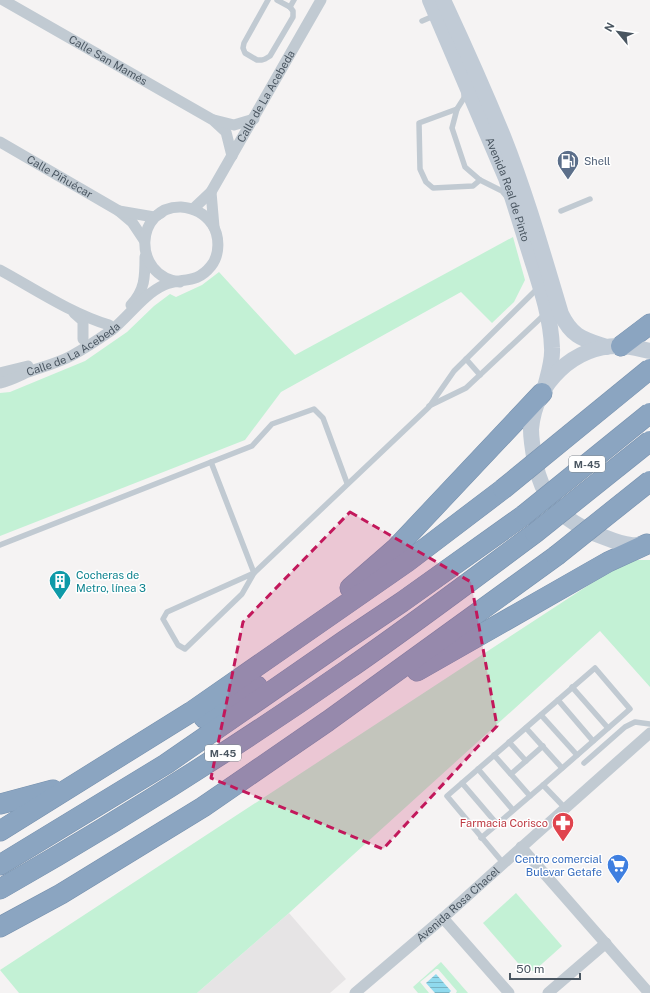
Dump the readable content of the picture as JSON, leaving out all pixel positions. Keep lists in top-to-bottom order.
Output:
{
  "streets": {
    "highway": ["M-45"],
    "main road": ["Avenida Real de Pinto"],
    "street": [
      "Calle San Mamés",
      "Calle de La Acebeda",
      "Calle Piñuécar",
      "Avenida Rosa Chacel"
    ]
  },
  "crossings": [
    ["Calle San Mamés", "Calle de La Acebeda"],
    ["Calle de La Acebeda", "Calle Piñuécar"]
  ],
  "places": {
    "fuel station": ["Shell"],
    "building": ["Cocheras de Metro, línea 3"],
    "pharmacy": ["Farmacia Corisco"],
    "supermarket": ["Centro comercial Bulevar Getafe"]
  },
  "scale_bar": "50 m",
  "north": "top left"
}
